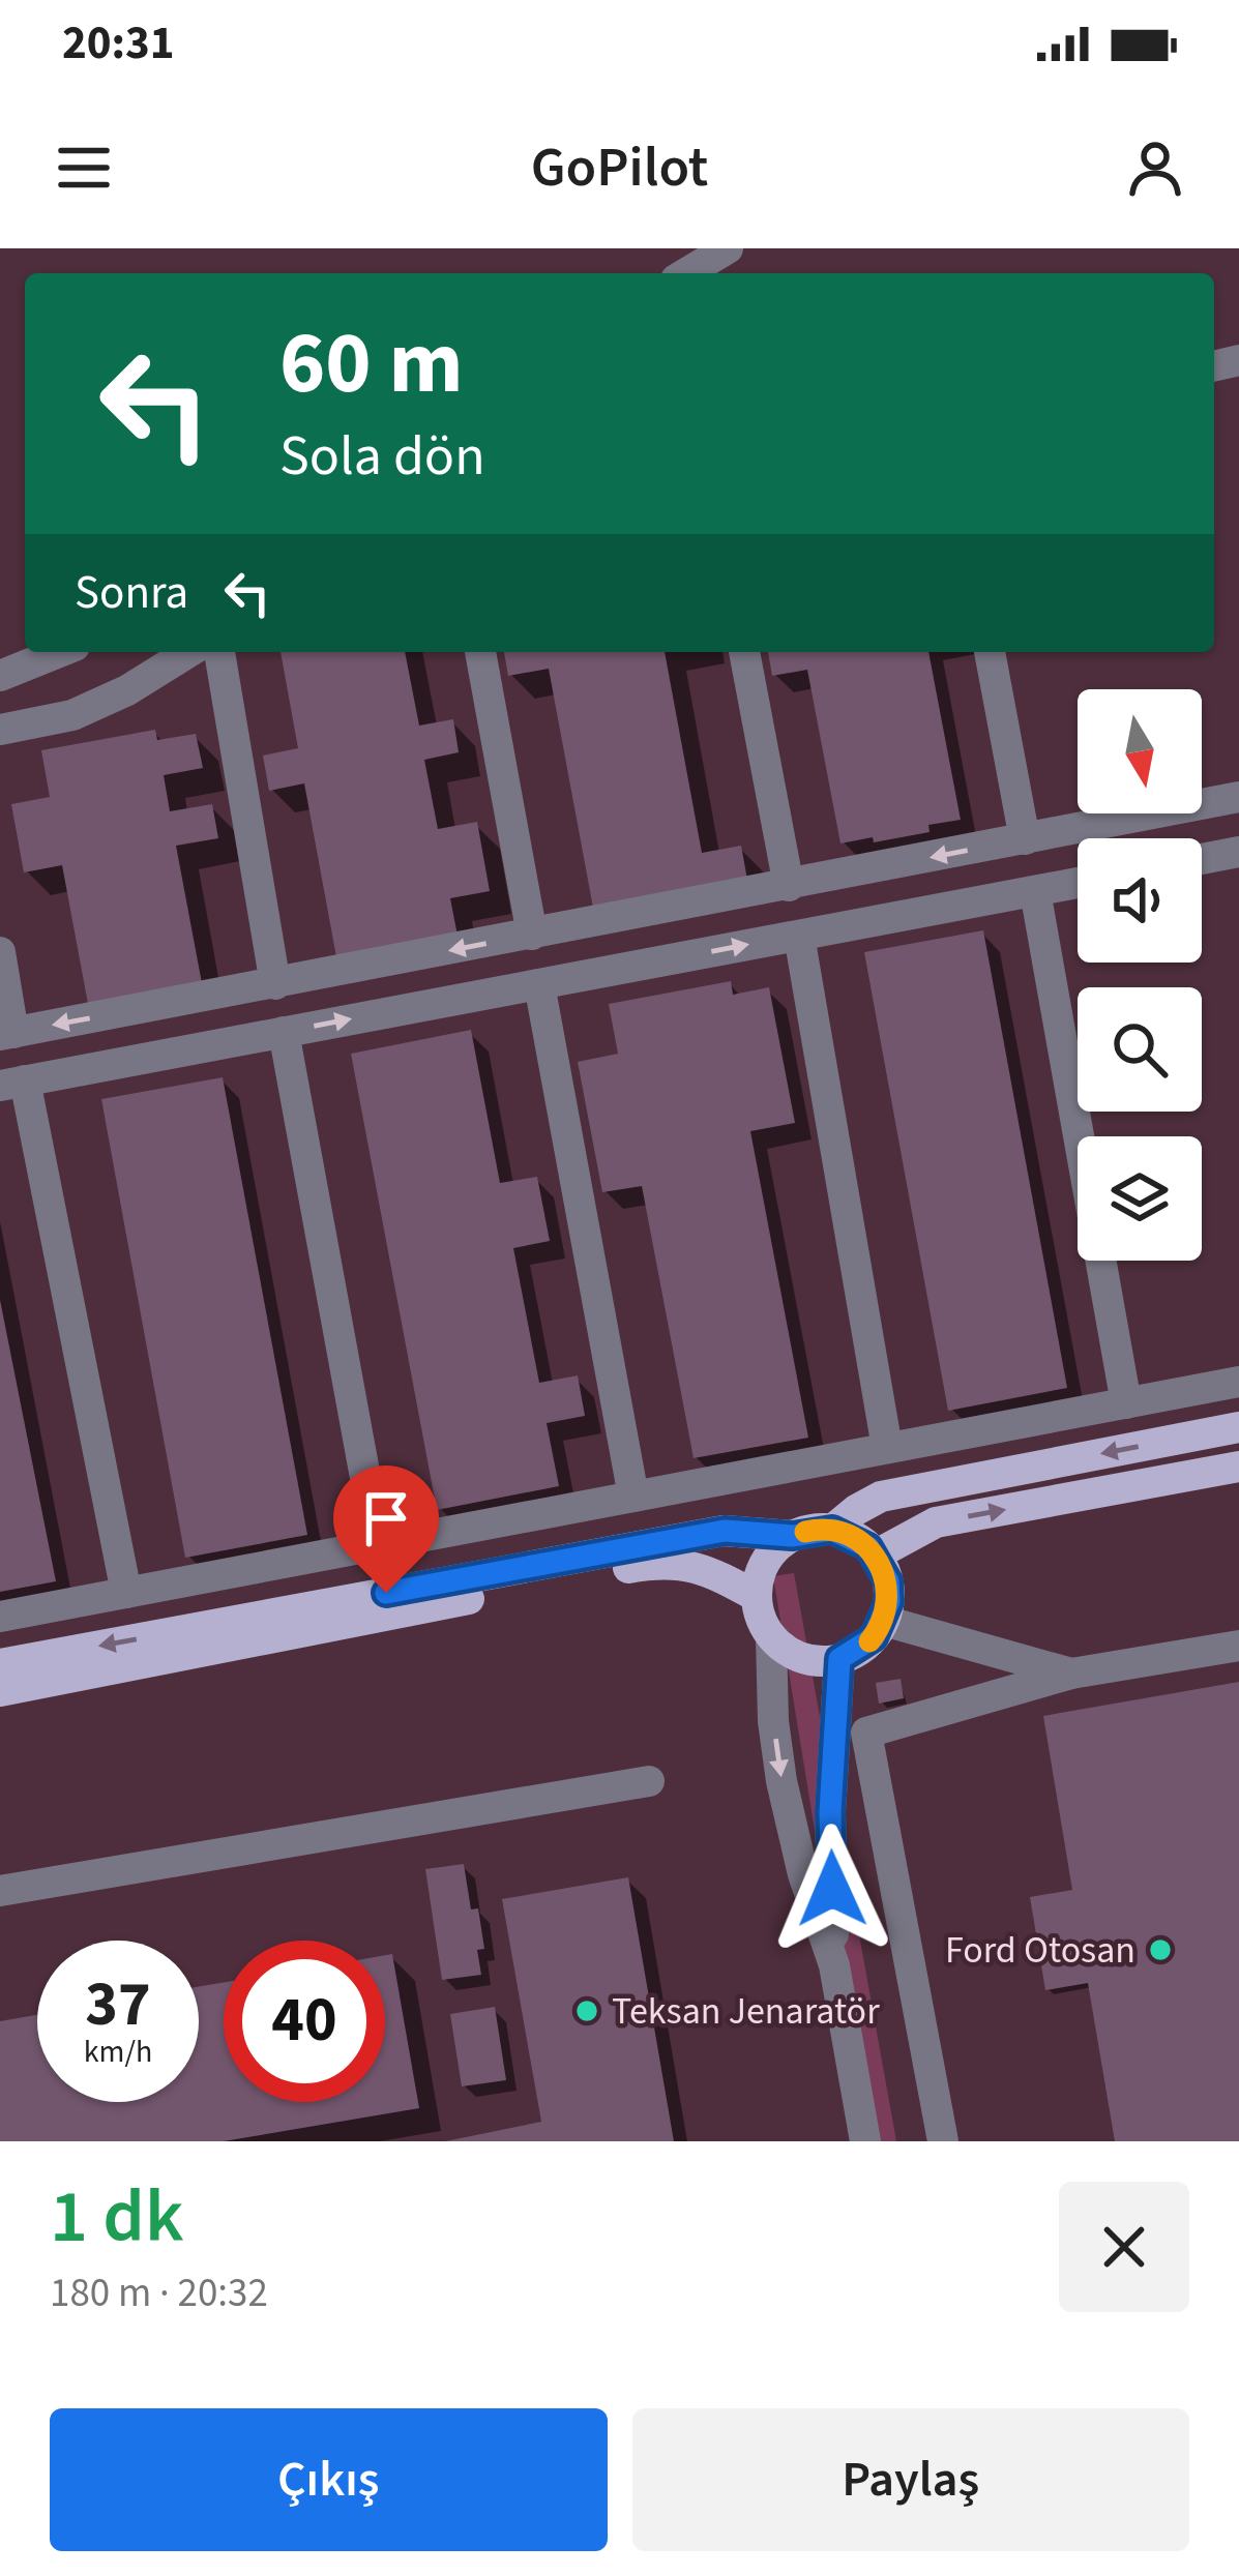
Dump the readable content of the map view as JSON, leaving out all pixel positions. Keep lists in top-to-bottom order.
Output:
{
  "places": ["Ford Otosan", "Teksan Jenaratör"],
  "north": "bottom",
  "page": {
    "status": "20:31",
    "header": "GoPilot",
    "turn": ["60 m", "Sola dön"],
    "then": "Sonra",
    "speed": "37 km/h",
    "limit": "40",
    "heading": ["1 dk", "180 m · 20:32"],
    "buttons": ["Çıkış", "Paylaş"]
  }
}
